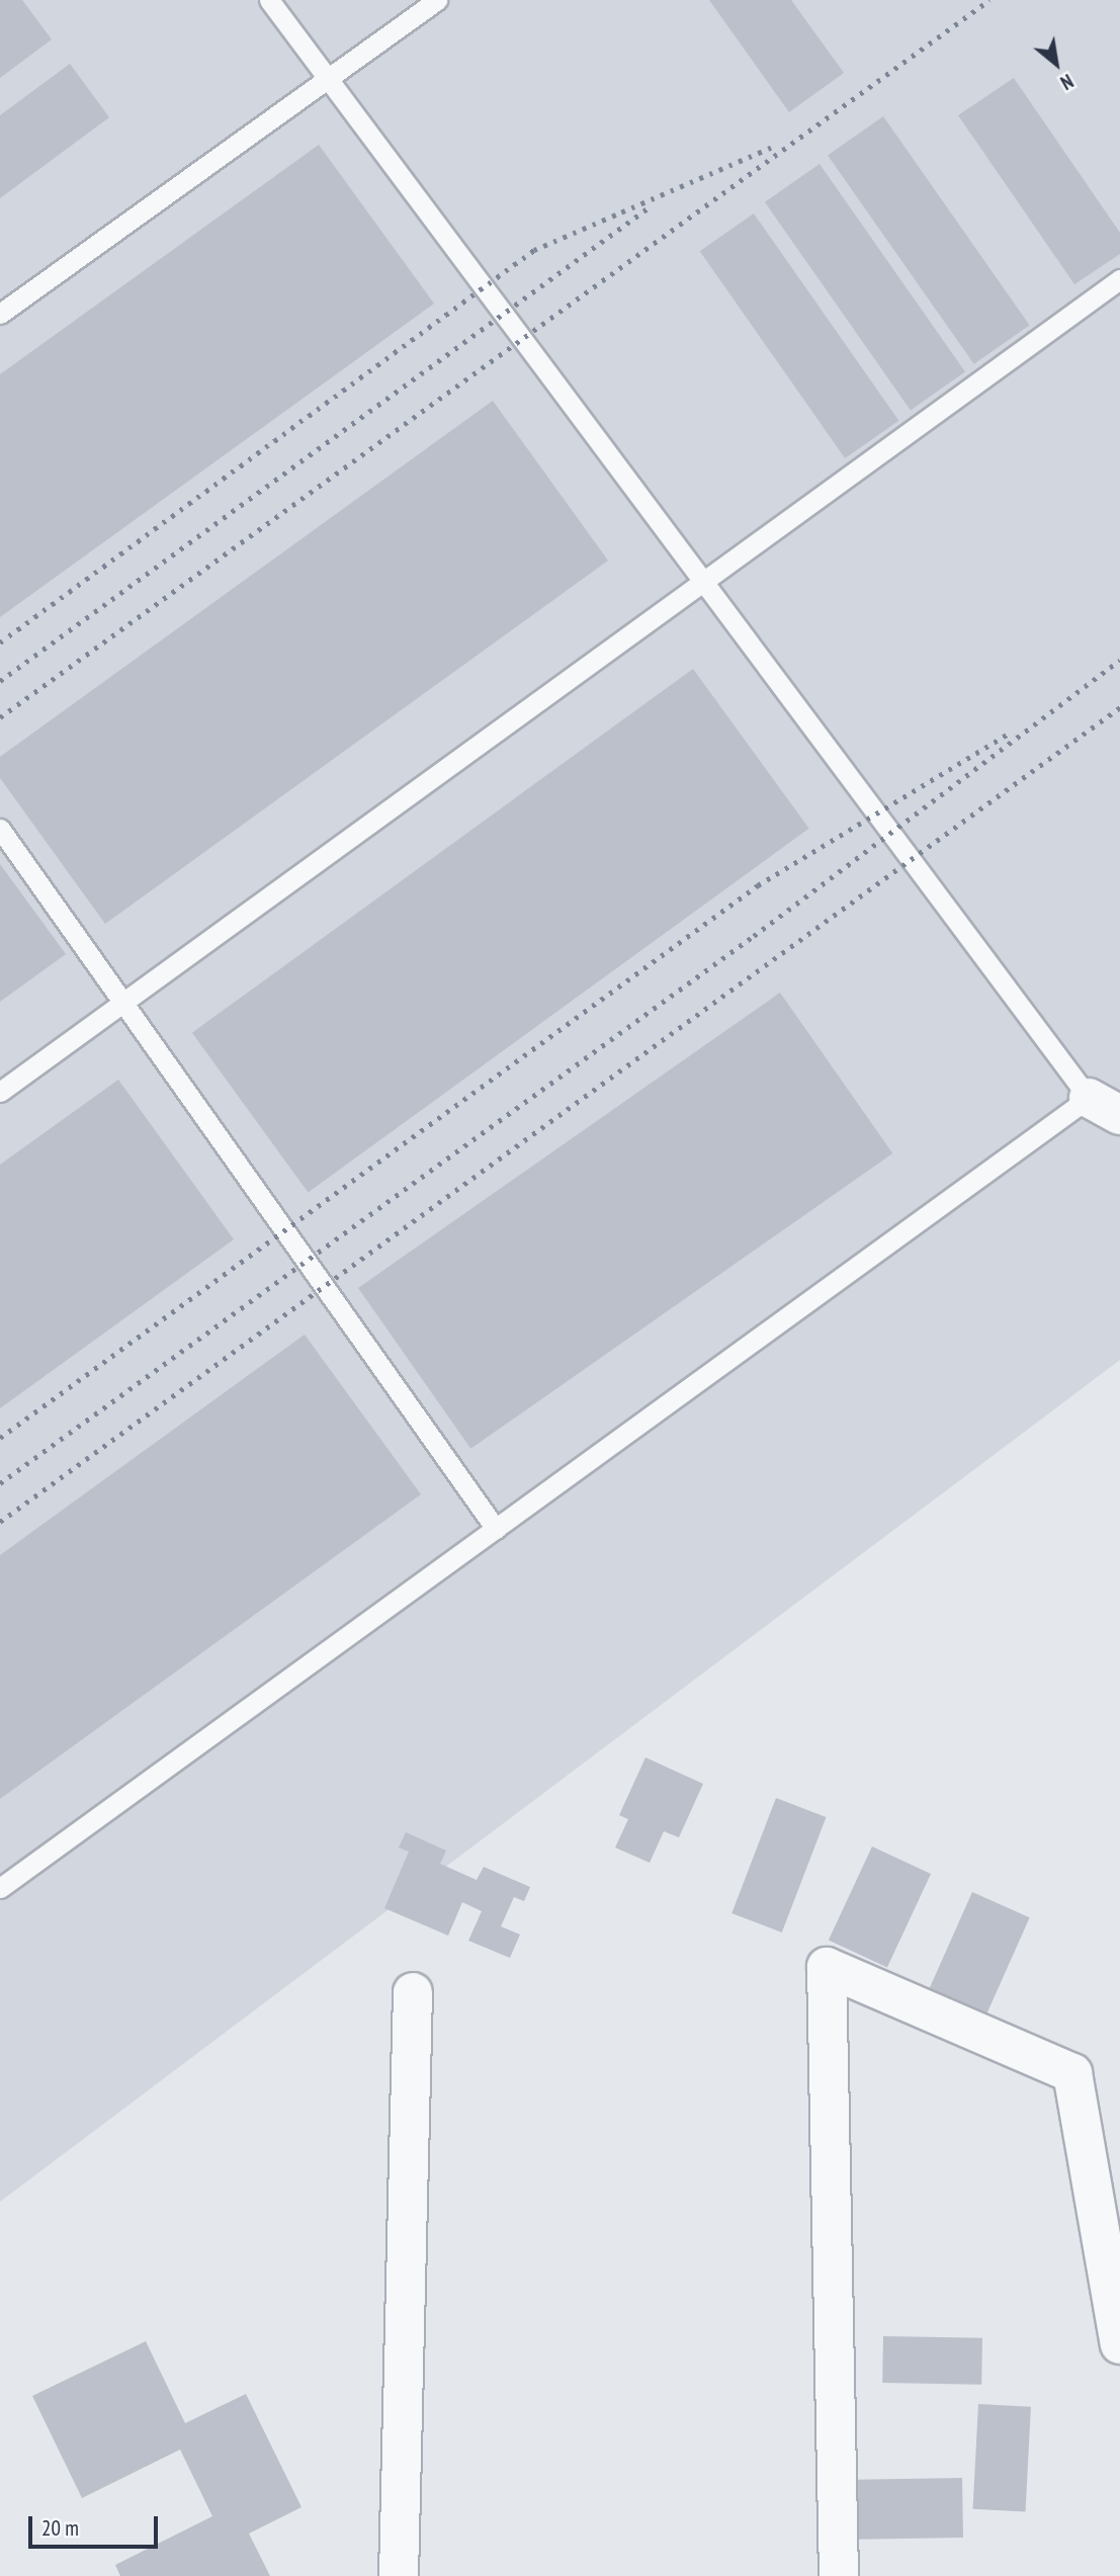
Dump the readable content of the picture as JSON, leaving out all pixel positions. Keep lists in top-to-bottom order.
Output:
{
  "scale_bar": "20 m",
  "north": "bottom right"
}
